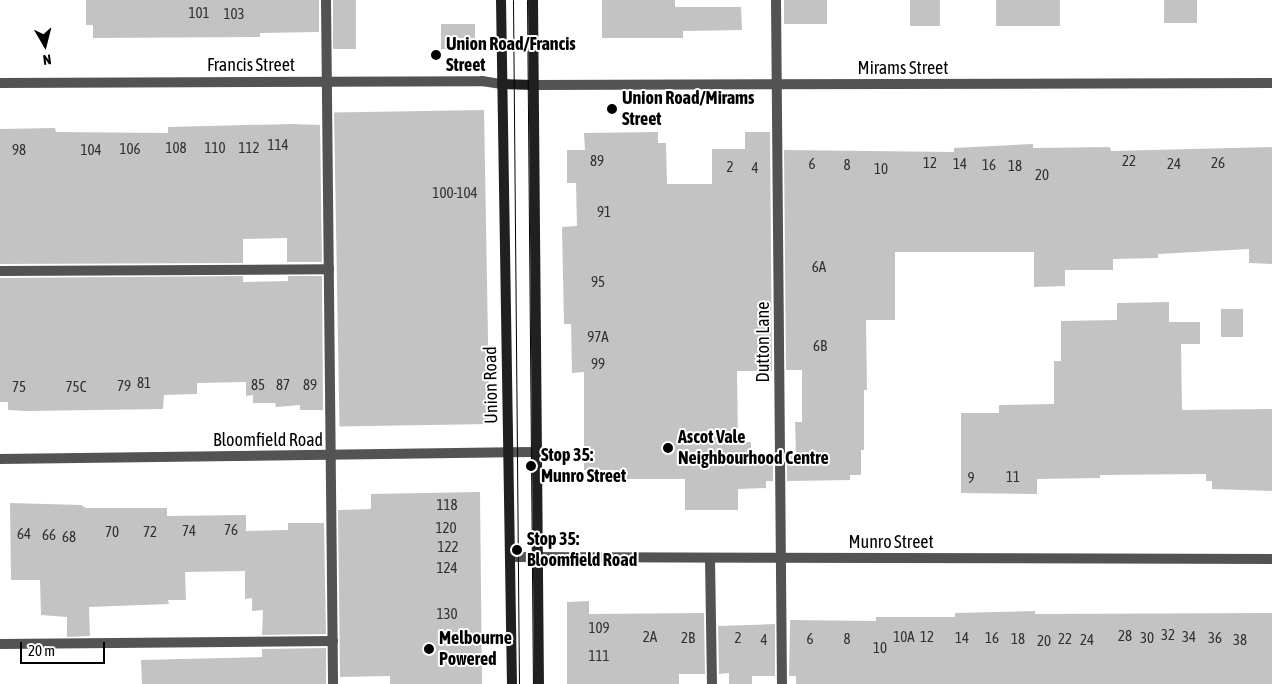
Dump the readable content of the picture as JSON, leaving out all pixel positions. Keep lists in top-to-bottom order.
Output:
{
  "streets": {
    "street": [
      "Francis Street",
      "Mirams Street",
      "Dutton Lane",
      "Union Road",
      "Bloomfield Road",
      "Munro Street"
    ]
  },
  "crossings": [
    ["Francis Street", "Union Road"],
    ["Mirams Street", "Dutton Lane"],
    ["Dutton Lane", "Munro Street"],
    ["Union Road", "Bloomfield Road"],
    ["Union Road", "Munro Street"]
  ],
  "places": [
    "Union Road/Francis Street",
    "Union Road/Mirams Street",
    "Ascot Vale Neighbourhood Centre",
    "Stop 35: Munro Street",
    "Stop 35: Bloomfield Road",
    "Melbourne Powered"
  ],
  "house_numbers": [
    "101",
    "103",
    "114",
    "108",
    "110",
    "112",
    "106",
    "98",
    "104",
    "89",
    "22",
    "12",
    "26",
    "6",
    "14",
    "24",
    "8",
    "16",
    "18",
    "2",
    "4",
    "10",
    "20",
    "100-104",
    "91",
    "6A",
    "95",
    "97A",
    "6B",
    "99",
    "81",
    "85",
    "87",
    "89",
    "79",
    "75",
    "75C",
    "11",
    "9",
    "118",
    "120",
    "76",
    "74",
    "70",
    "72",
    "64",
    "66",
    "68",
    "122",
    "124",
    "130",
    "109",
    "32",
    "28",
    "2A",
    "10A",
    "12",
    "34",
    "2B",
    "2",
    "14",
    "16",
    "30",
    "36",
    "6",
    "8",
    "18",
    "22",
    "4",
    "24",
    "38",
    "20",
    "10",
    "111"
  ],
  "scale_bar": "20 m",
  "north": "bottom"
}
